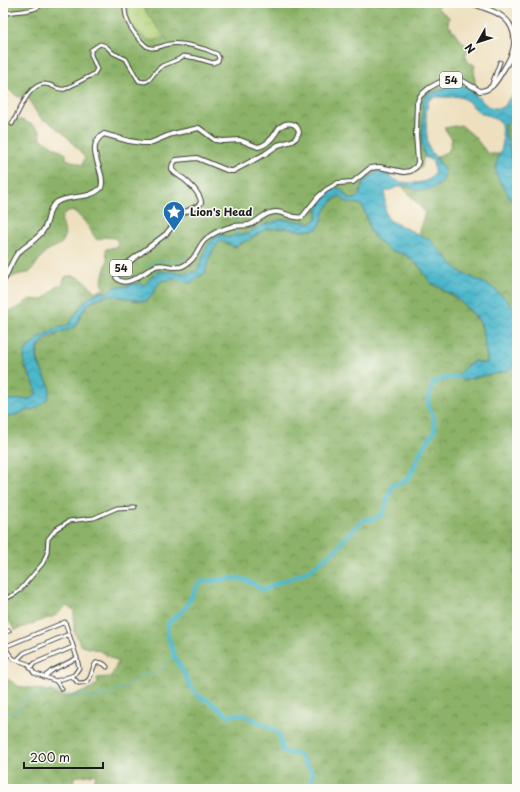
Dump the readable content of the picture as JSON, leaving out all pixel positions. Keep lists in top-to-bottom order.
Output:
{
  "streets": {
    "highway": ["54"]
  },
  "places": {
    "place": ["Lion's Head"]
  },
  "scale_bar": "200 m",
  "north": "bottom left"
}
